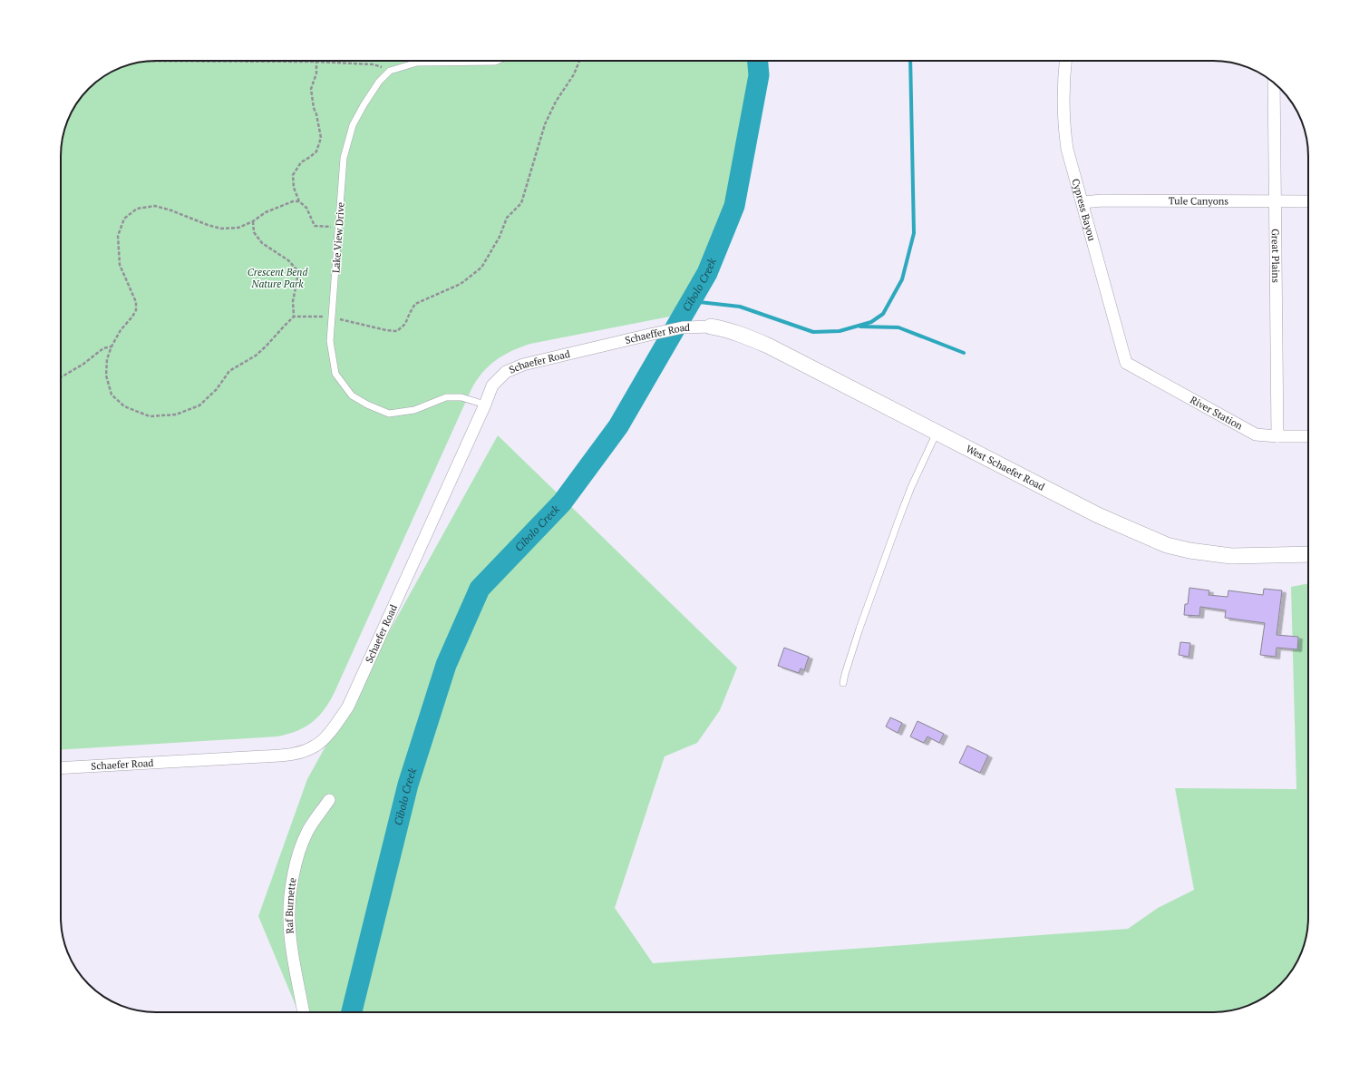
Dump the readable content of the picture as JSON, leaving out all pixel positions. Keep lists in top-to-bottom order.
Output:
{
  "streets": {
    "street": [
      "Tule Canyons",
      "Cypress Bayou",
      "Great Plains",
      "Schaeffer Road",
      "Schaefer Road",
      "River Station",
      "West Schaefer Road",
      "Raf Burnette"
    ],
    "lane": ["Lake View Drive"]
  },
  "crossings": [
    ["Tule Canyons", "Cypress Bayou"],
    ["Tule Canyons", "Great Plains"],
    ["Cypress Bayou", "River Station"],
    ["Lake View Drive", "Schaefer Road"],
    ["Great Plains", "River Station"],
    ["Schaeffer Road", "Schaefer Road"],
    ["Schaeffer Road", "West Schaefer Road"]
  ],
  "water": ["Cibolo Creek"],
  "parks": ["Crescent Bend Nature Park"]
}
